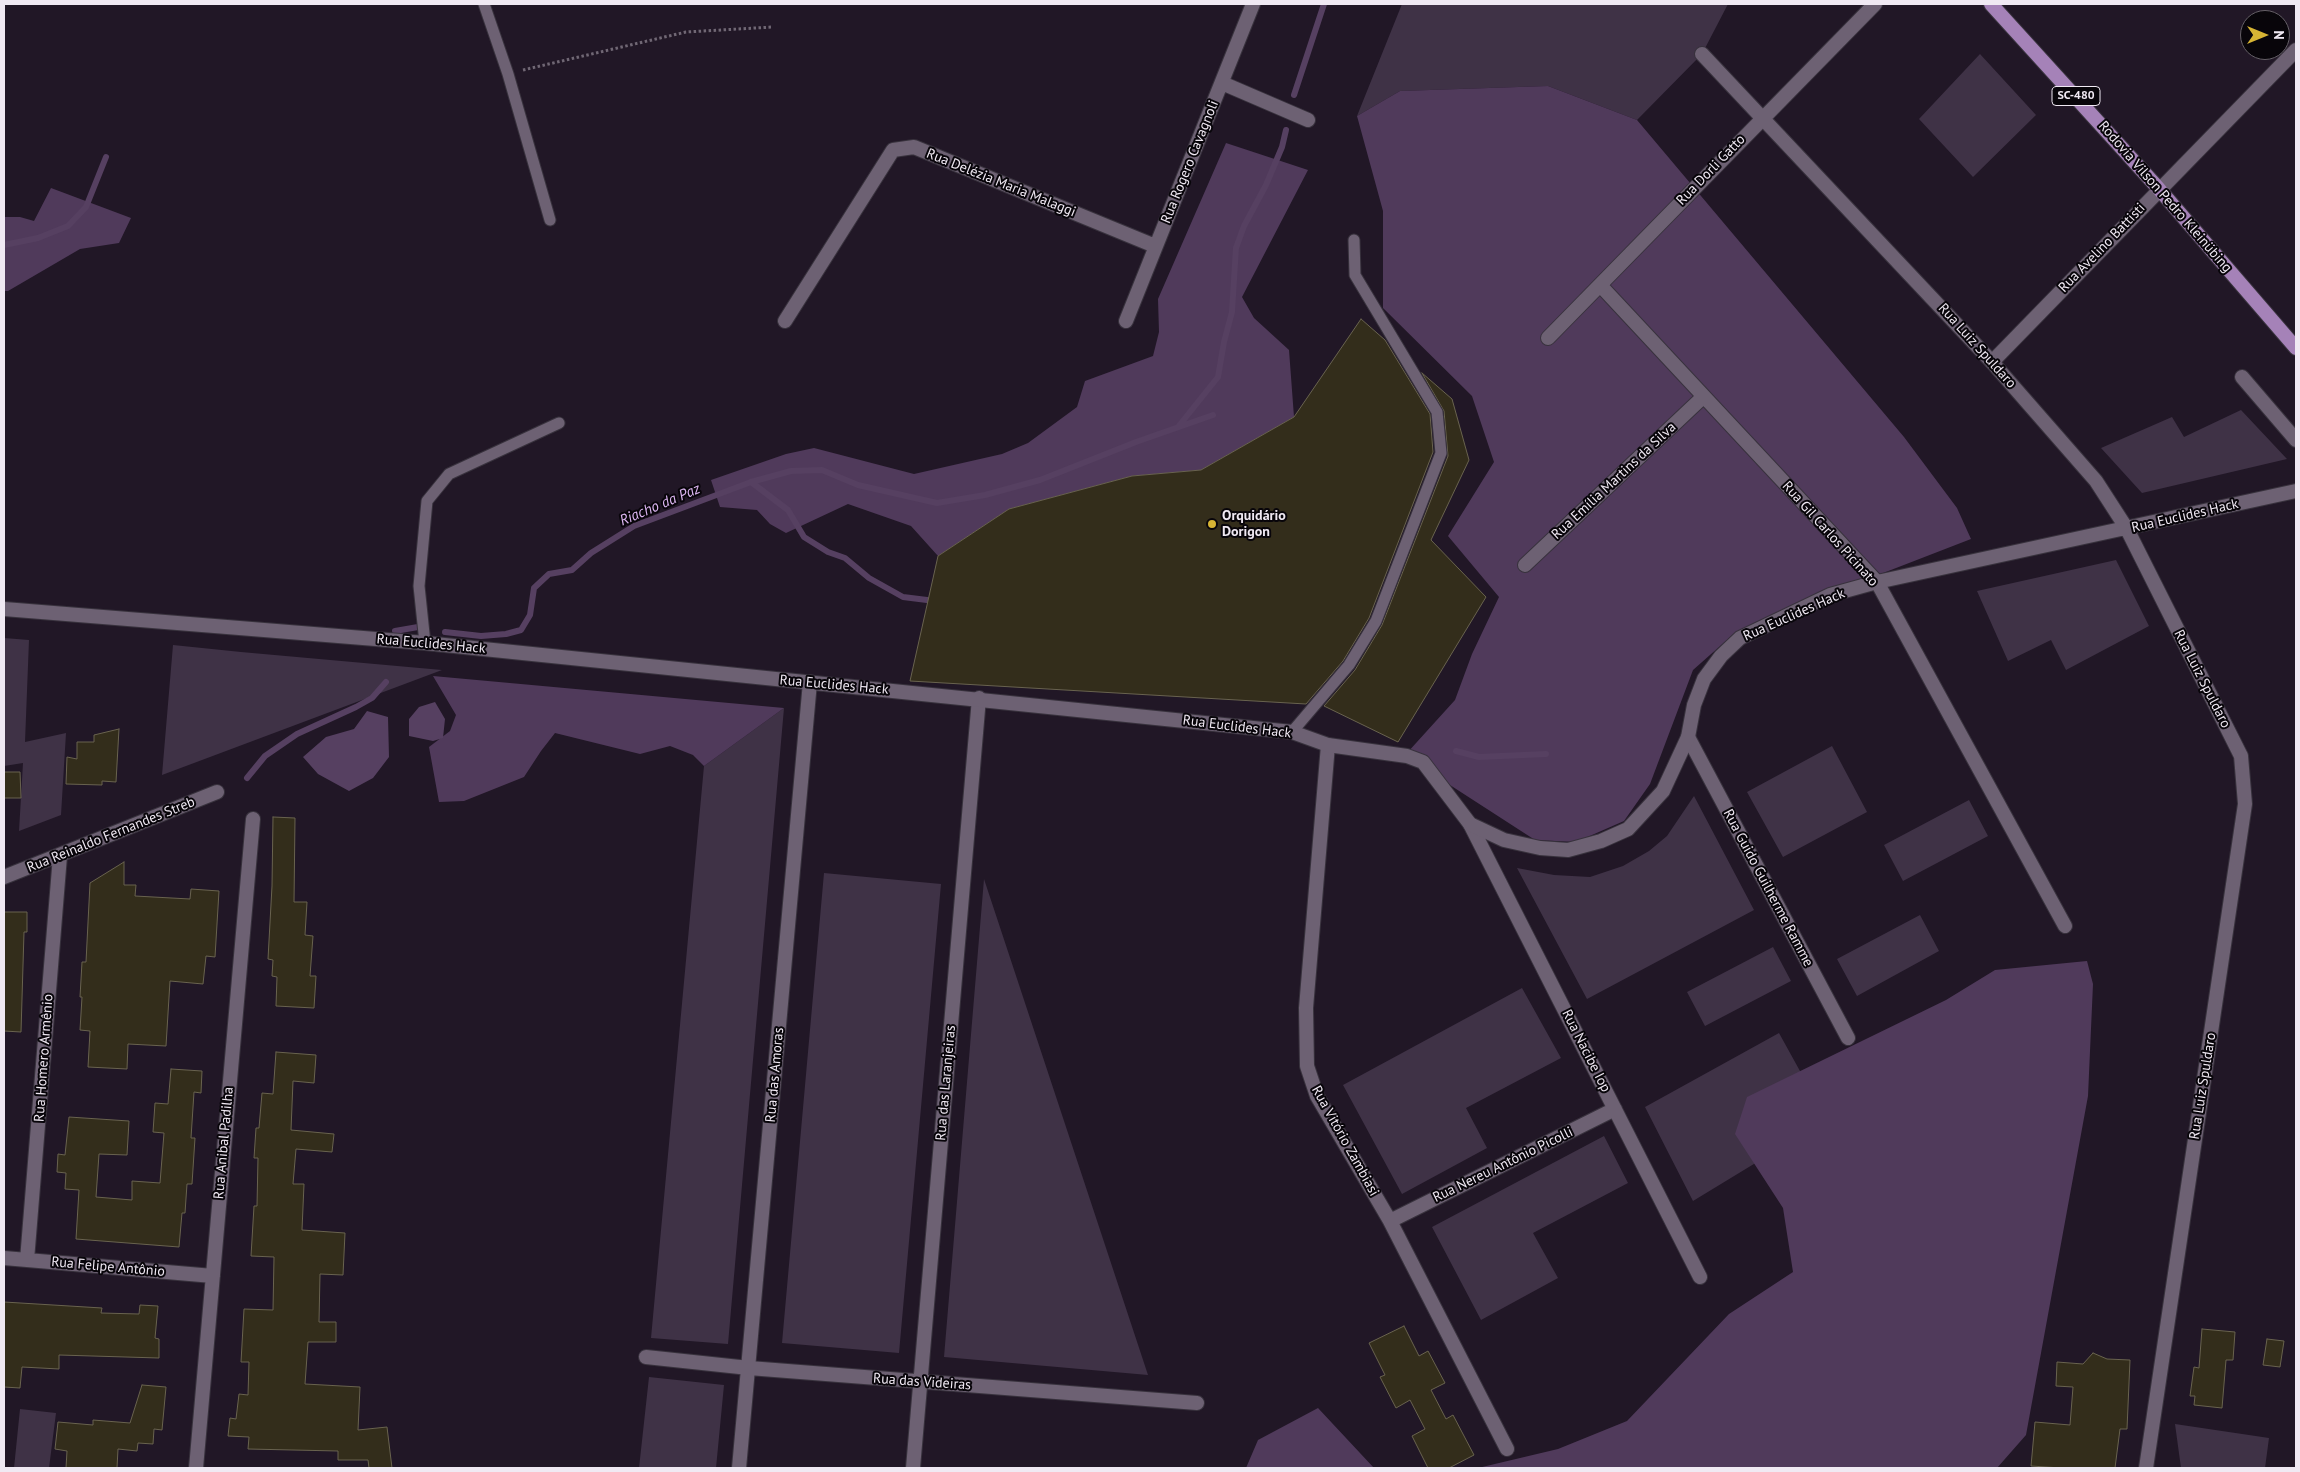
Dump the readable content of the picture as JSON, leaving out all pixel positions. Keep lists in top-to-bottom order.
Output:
{
  "streets": {
    "main road": ["SC-480", "Rodovia Vilson Pedro Kleinübing"],
    "street": [
      "Rua Rogero Cavagnoli",
      "Rua Dorli Gatto",
      "Rua Delézia Maria Malaggi",
      "Rua Avelino Battisti",
      "Rua Luiz Spuldaro",
      "Rua Emília Martins da Silva",
      "Rua Euclides Hack",
      "Rua Gil Carlos Picinato",
      "Rua Reinaldo Fernandes Streb",
      "Rua Guido Guilherme Ramme",
      "Rua Nacibe Iop",
      "Rua Homero Armênio",
      "Rua das Amoras",
      "Rua das Laranjeiras",
      "Rua Vitório Zambiasi",
      "Rua Anibal Padilha",
      "Rua Nereu Antônio Picolli",
      "Rua Felipe Antônio",
      "Rua das Videiras"
    ]
  },
  "crossings": [
    ["Rua Rogero Cavagnoli", "Rua Delézia Maria Malaggi"],
    ["Rua Dorli Gatto", "Rua Luiz Spuldaro"],
    ["Rua Dorli Gatto", "Rua Gil Carlos Picinato"],
    ["Rodovia Vilson Pedro Kleinübing", "Rua Avelino Battisti"],
    ["Rua Avelino Battisti", "Rua Luiz Spuldaro"],
    ["Rua Luiz Spuldaro", "Rua Euclides Hack"],
    ["Rua Emília Martins da Silva", "Rua Gil Carlos Picinato"],
    ["Rua Euclides Hack", "Rua Gil Carlos Picinato"],
    ["Rua Euclides Hack", "Rua Guido Guilherme Ramme"],
    ["Rua Euclides Hack", "Rua Nacibe Iop"],
    ["Rua Euclides Hack", "Rua das Amoras"],
    ["Rua Euclides Hack", "Rua das Laranjeiras"],
    ["Rua Euclides Hack", "Rua Vitório Zambiasi"],
    ["Rua Reinaldo Fernandes Streb", "Rua Homero Armênio"],
    ["Rua Nacibe Iop", "Rua Nereu Antônio Picolli"],
    ["Rua Homero Armênio", "Rua Felipe Antônio"],
    ["Rua das Amoras", "Rua das Videiras"],
    ["Rua das Laranjeiras", "Rua das Videiras"],
    ["Rua Vitório Zambiasi", "Rua Nereu Antônio Picolli"],
    ["Rua Anibal Padilha", "Rua Felipe Antônio"]
  ],
  "water": ["Riacho da Paz"],
  "places": ["Orquidário Dorigon"],
  "north": "right"
}
